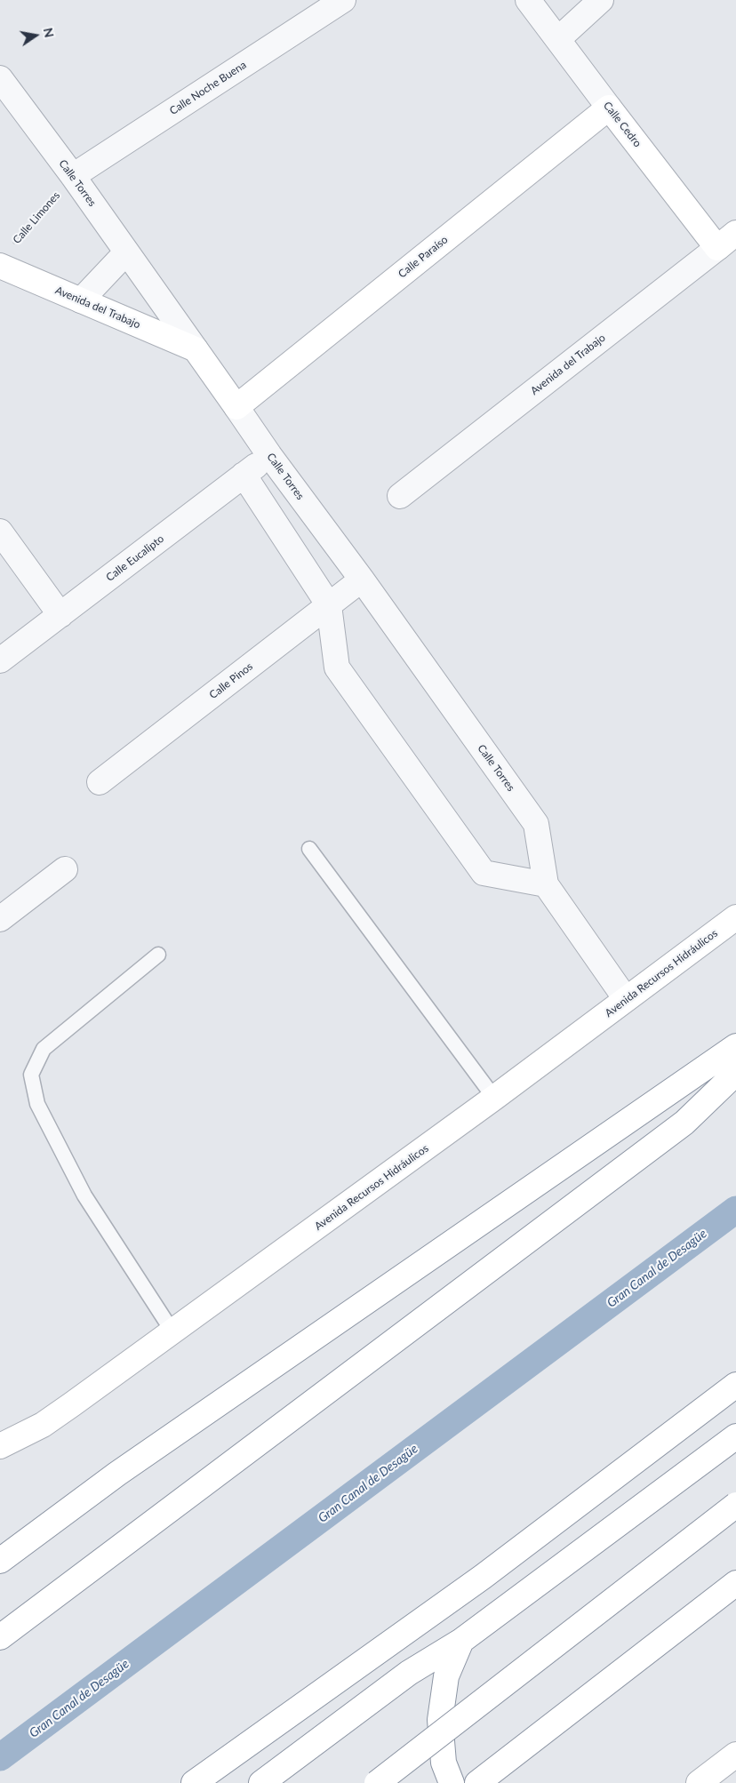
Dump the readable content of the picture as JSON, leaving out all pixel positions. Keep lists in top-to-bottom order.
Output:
{
  "streets": {
    "main road": [
      "Calle Cedro",
      "Calle Torres",
      "Calle Paraíso",
      "Avenida del Trabajo",
      "Avenida Recursos Hidráulicos"
    ],
    "street": ["Calle Noche Buena", "Calle Eucalipto", "Calle Pinos"],
    "path": ["Calle Limones"]
  },
  "crossings": [
    ["Calle Noche Buena", "Calle Torres"],
    ["Calle Noche Buena", "Calle Limones"],
    ["Calle Cedro", "Calle Paraíso"],
    ["Calle Cedro", "Avenida del Trabajo"],
    ["Calle Torres", "Calle Limones"],
    ["Calle Torres", "Calle Paraíso"],
    ["Calle Torres", "Avenida del Trabajo"],
    ["Calle Torres", "Calle Eucalipto"],
    ["Calle Torres", "Calle Pinos"],
    ["Calle Torres", "Avenida Recursos Hidráulicos"],
    ["Calle Limones", "Avenida del Trabajo"]
  ],
  "water": ["Gran Canal de Desagüe"],
  "north": "right"
}
